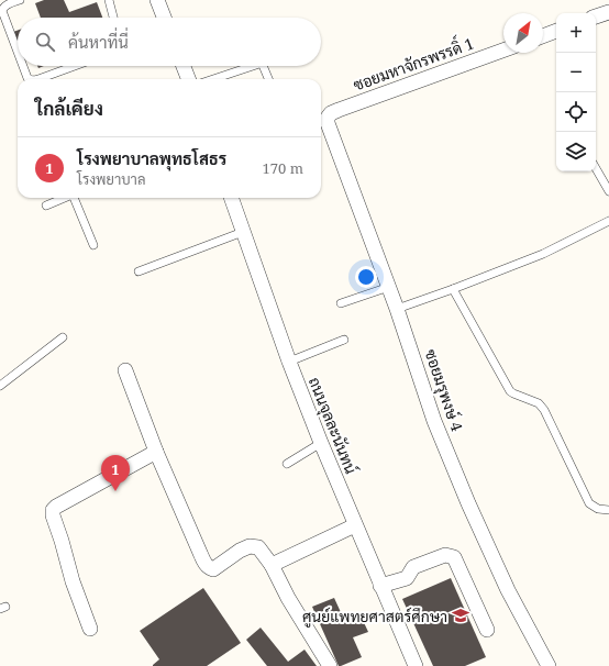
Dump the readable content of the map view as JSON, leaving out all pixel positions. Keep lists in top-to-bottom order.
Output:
{
  "streets": {
    "street": ["ซอยมหาจักรพรรดิ์ 1", "ซอยมรุพงษ์ 4", "ถนนจุลละนันทน์"]
  },
  "crossings": [
    ["ซอยมหาจักรพรรดิ์ 1", "ซอยมรุพงษ์ 4"]
  ],
  "places": {
    "school or university": ["ศูนย์แพทยศาสตร์ศึกษา"]
  },
  "north": "top right",
  "page": {
    "map_buttons": ["+", "−"],
    "search": "ค้นหาที่นี่",
    "heading": "ใกล้เคียง",
    "list": [
      {
        "mark": "1",
        "name": "โรงพยาบาลพุทธโสธร",
        "note": "โรงพยาบาล",
        "value": "170 m"
      }
    ],
    "pins": "1"
  }
}
